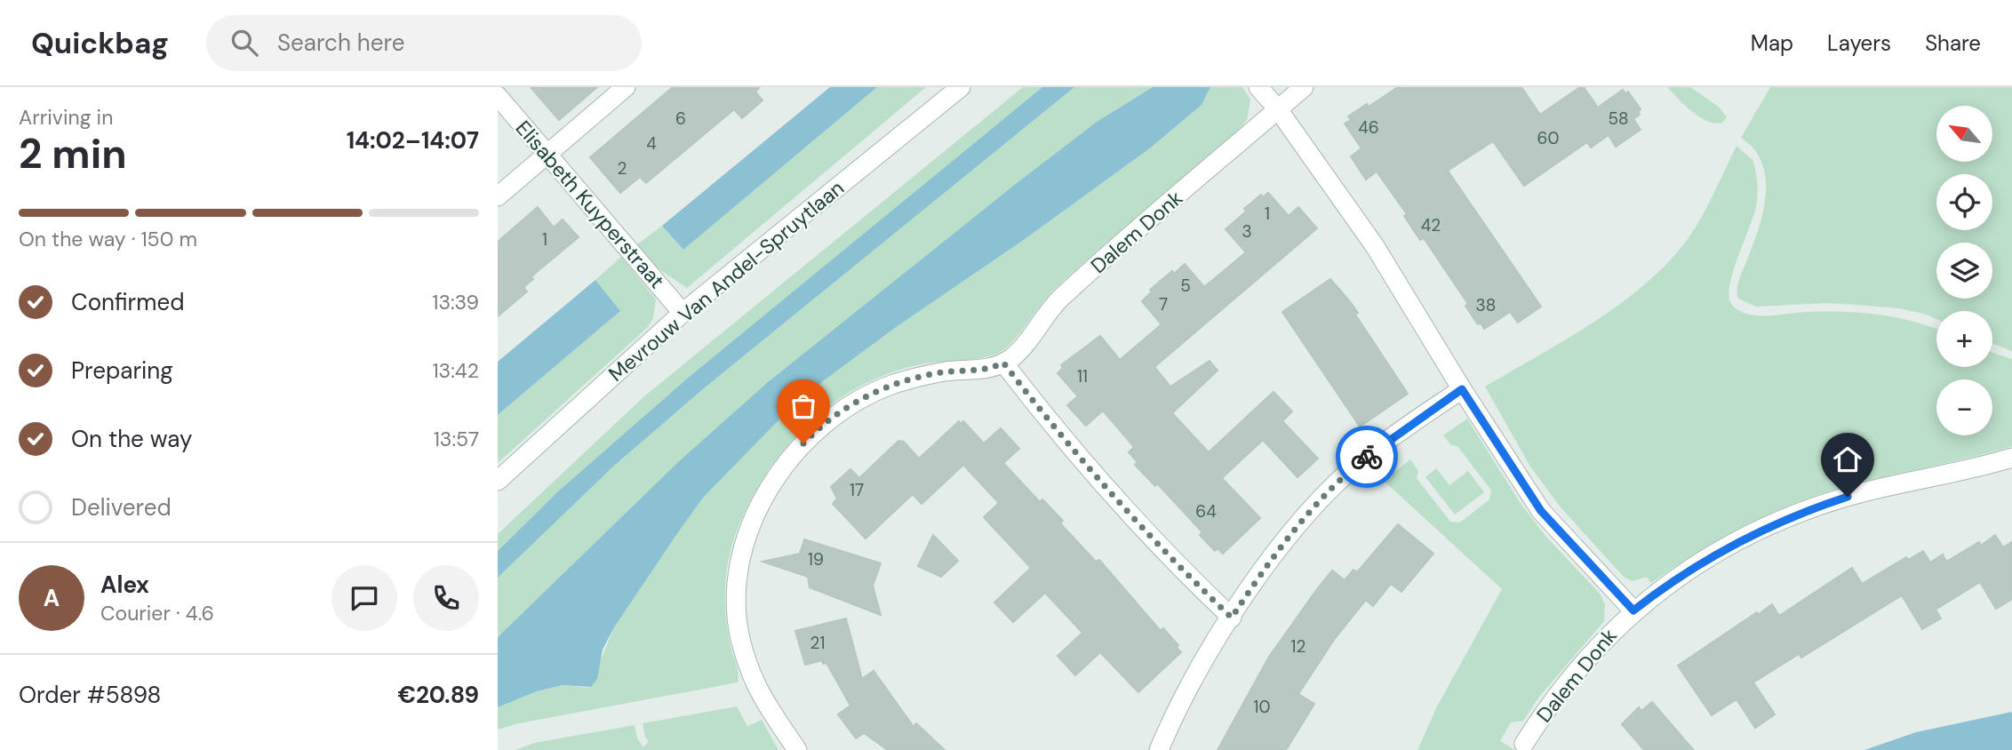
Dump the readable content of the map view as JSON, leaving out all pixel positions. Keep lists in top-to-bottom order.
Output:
{
  "streets": {
    "street": ["Elisabeth Kuyperstraat", "Dalem Donk", "Mevrouw Van Andel-Spruytlaan"]
  },
  "crossings": [
    ["Elisabeth Kuyperstraat", "Mevrouw Van Andel-Spruytlaan"]
  ],
  "house_numbers": [
    "6",
    "58",
    "46",
    "60",
    "4",
    "2",
    "1",
    "42",
    "3",
    "1",
    "5",
    "7",
    "38",
    "11",
    "17",
    "64",
    "19",
    "21",
    "12",
    "10"
  ],
  "north": "top left",
  "page": {
    "header": "Quickbag",
    "search": "Search here",
    "nav": ["Map", "Layers", "Share"],
    "heading": ["2 min", "Arriving in", "14:02–14:07"],
    "panel": [
      "Alex",
      "Courier · 4.6",
      "Order #5898",
      "€20.89"
    ],
    "map_buttons": ["+", "−"],
    "bar": "On the way · 150 m",
    "list": [
      ["Confirmed", "13:39"],
      ["Preparing", "13:42"],
      ["On the way", "13:57"],
      "Delivered"
    ],
    "round": "A"
  }
}
